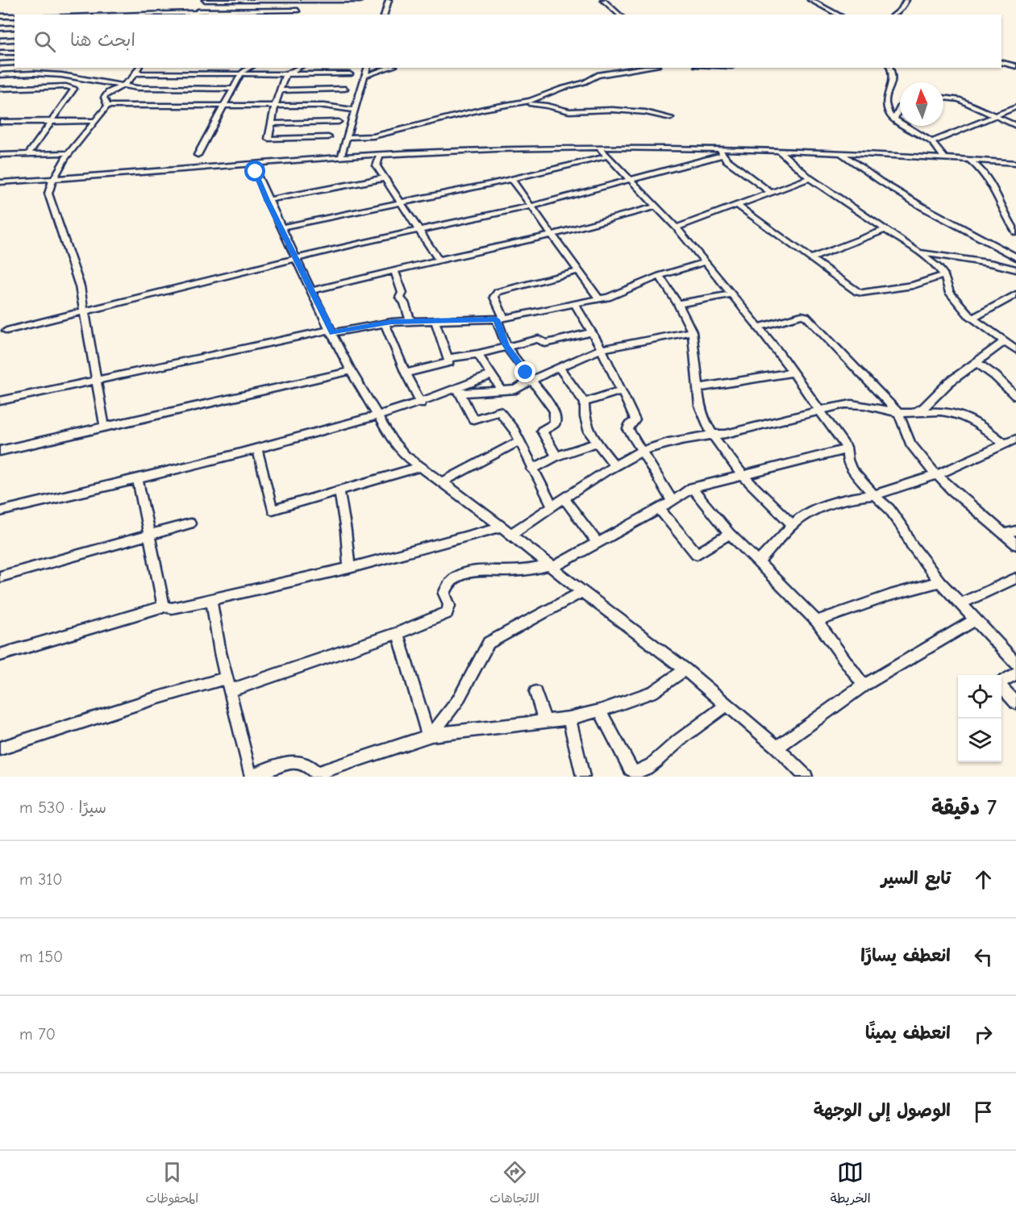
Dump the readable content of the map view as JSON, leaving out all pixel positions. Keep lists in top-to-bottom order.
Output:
{
  "north": "top",
  "page": {
    "search": "ابحث هنا",
    "heading": ["7 دقيقة", "سيرًا · 530 m"],
    "list": [
      ["تابع السير", "310 m"],
      ["انعطف يسارًا", "150 m"],
      ["انعطف يمينًا", "70 m"],
      "الوصول إلى الوجهة"
    ],
    "nav": ["الخريطة", "الاتجاهات", "المحفوظات"]
  }
}
